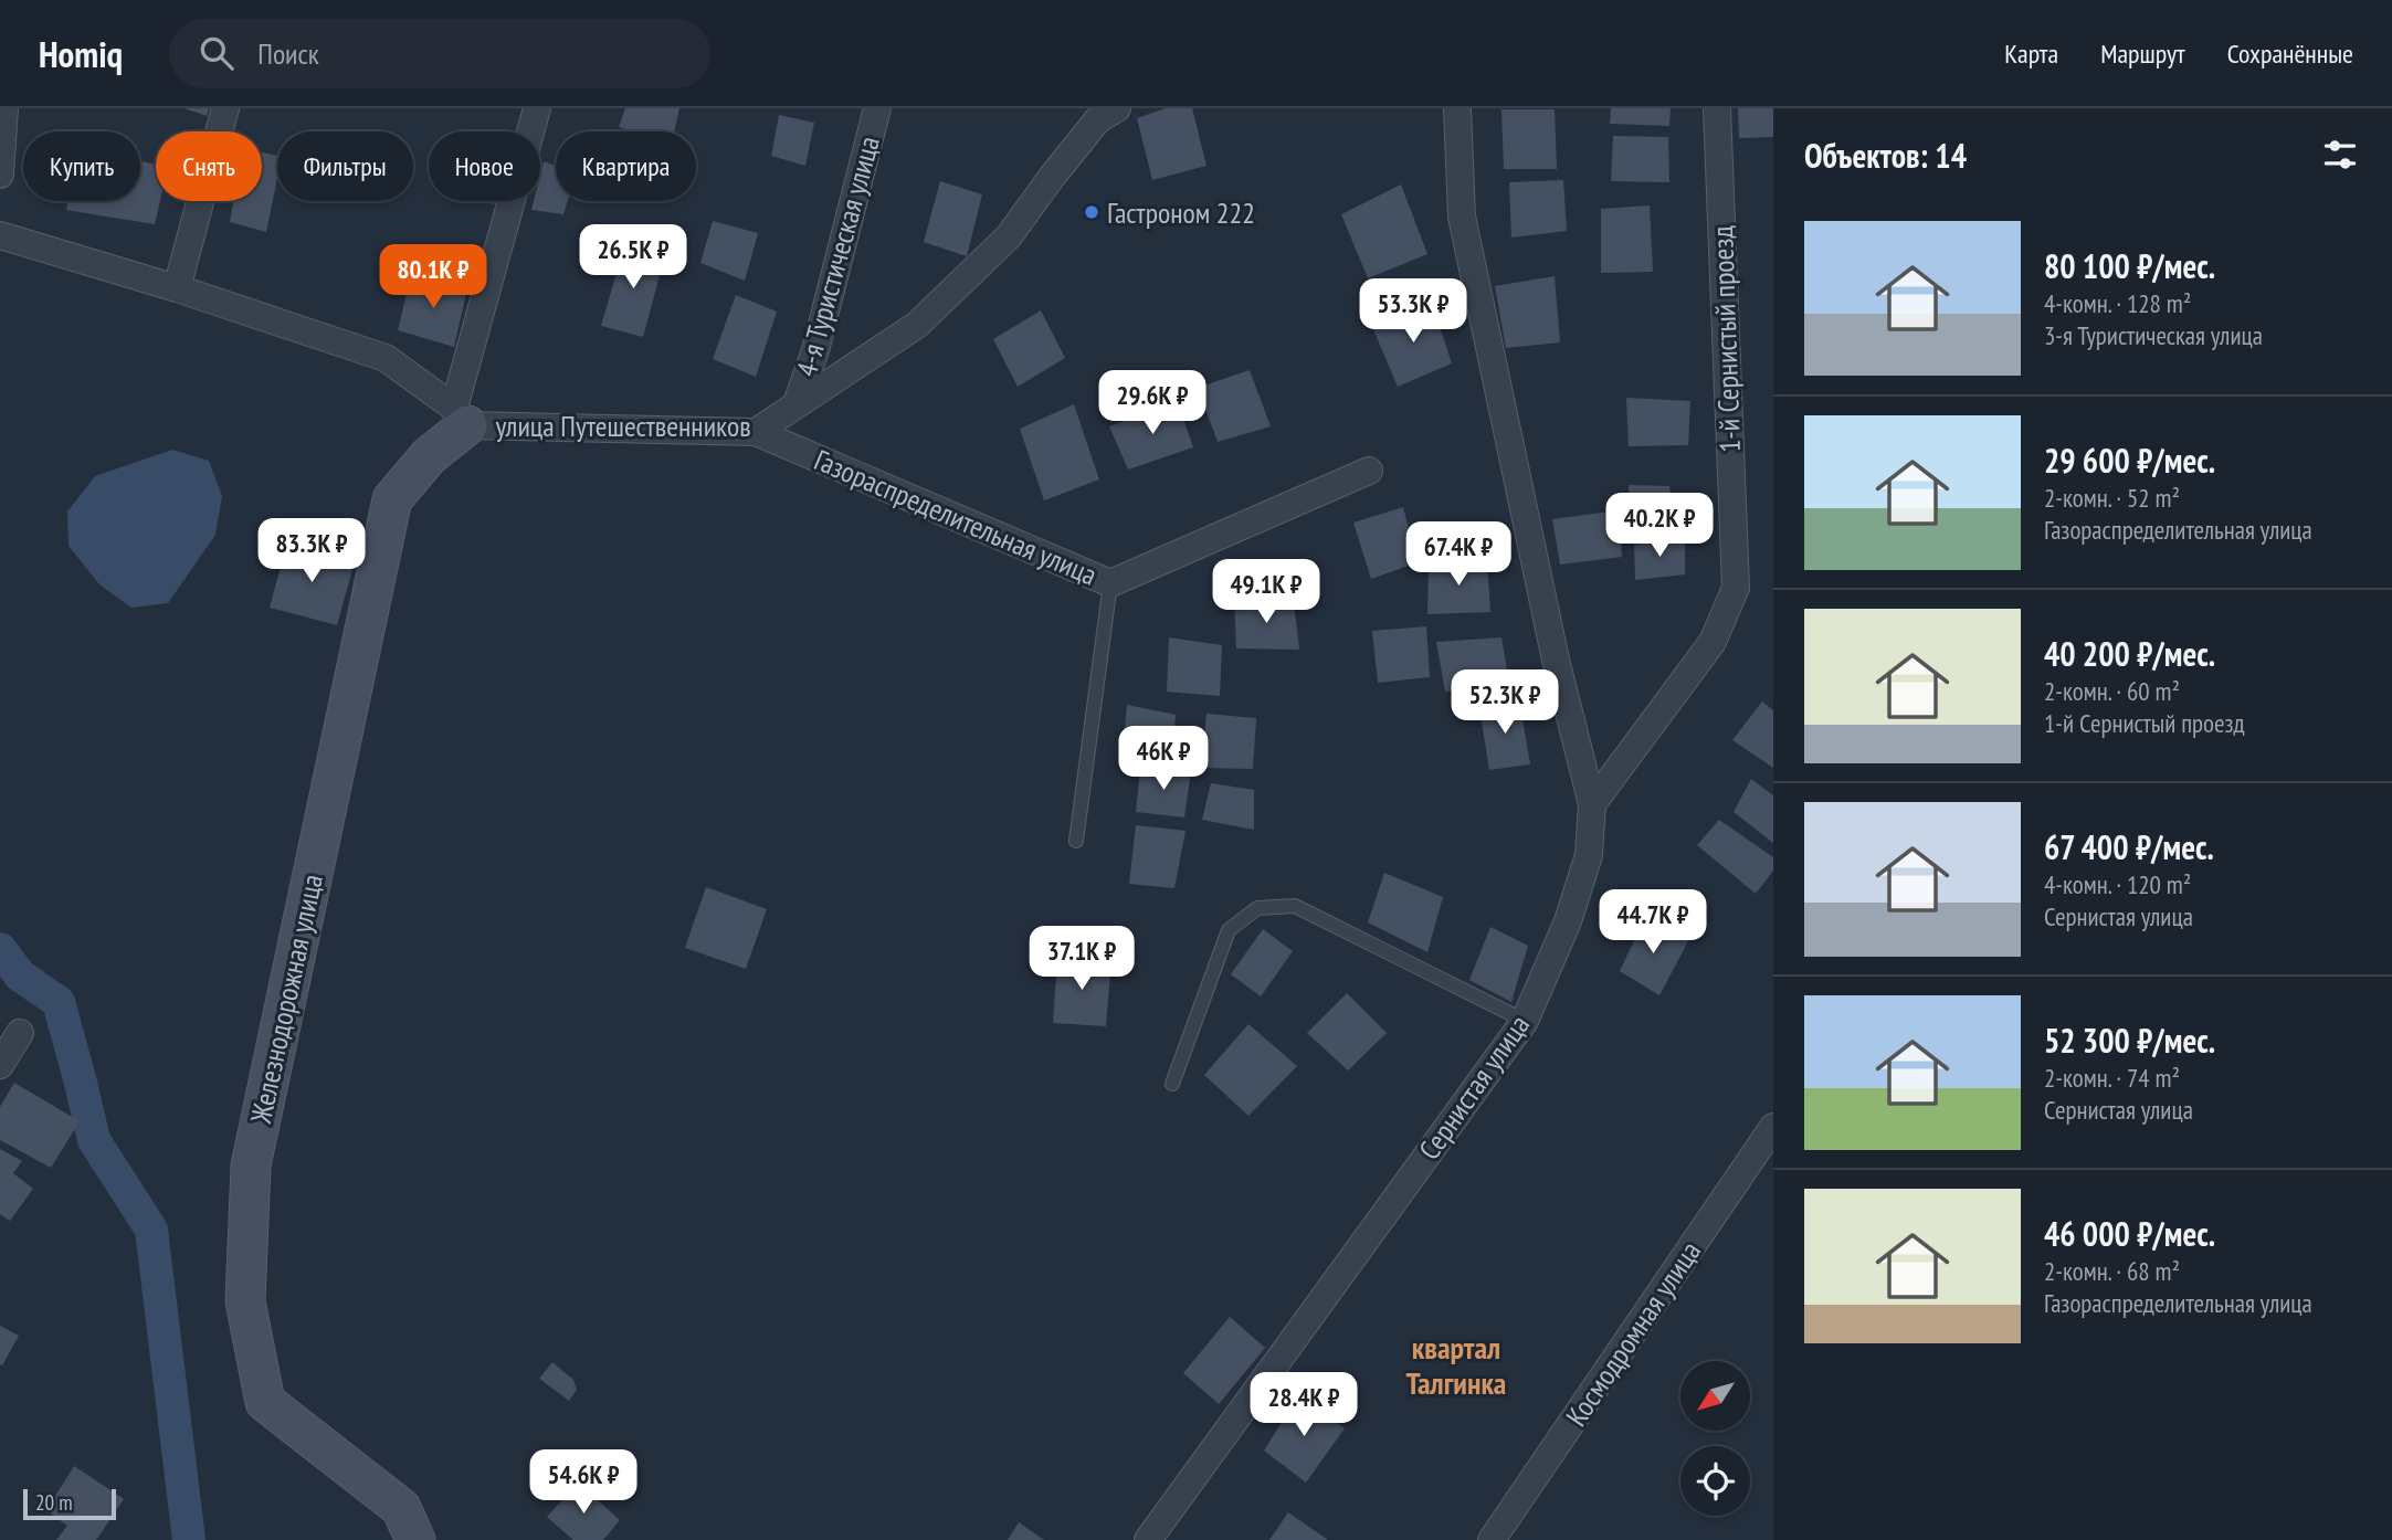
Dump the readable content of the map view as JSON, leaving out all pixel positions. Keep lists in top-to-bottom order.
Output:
{
  "streets": {
    "street": [
      "4-я Туристическая улица",
      "1-й Сернистый проезд",
      "улица Путешественников",
      "Газораспределительная улица",
      "Железнодорожная улица",
      "Сернистая улица",
      "Космодромная улица"
    ]
  },
  "crossings": [
    ["4-я Туристическая улица", "улица Путешественников"],
    ["1-й Сернистый проезд", "Сернистая улица"],
    ["улица Путешественников", "Газораспределительная улица"],
    ["улица Путешественников", "Железнодорожная улица"]
  ],
  "districts": ["квартал Талгинка"],
  "places": ["Гастроном 222"],
  "scale_bar": "20 m",
  "north": "bottom left",
  "page": {
    "header": "Homiq",
    "search": "Поиск",
    "nav": ["Карта", "Маршрут", "Сохранённые"],
    "heading": "Объектов: 14",
    "chip": [
      "Купить",
      "Снять",
      "Фильтры",
      "Новое",
      "Квартира"
    ],
    "list": [
      {
        "name": "80 100 ₽/мес.",
        "note": "4-комн. · 128 m² · 3-я Туристическая улица"
      },
      {
        "name": "29 600 ₽/мес.",
        "note": "2-комн. · 52 m² · Газораспределительная улица"
      },
      {
        "name": "40 200 ₽/мес.",
        "note": "2-комн. · 60 m² · 1-й Сернистый проезд"
      },
      {
        "name": "67 400 ₽/мес.",
        "note": "4-комн. · 120 m² · Сернистая улица"
      },
      {
        "name": "52 300 ₽/мес.",
        "note": "2-комн. · 74 m² · Сернистая улица"
      },
      {
        "name": "46 000 ₽/мес.",
        "note": "2-комн. · 68 m² · Газораспределительная улица"
      }
    ],
    "price": [
      "26.5K ₽",
      "80.1K ₽",
      "53.3K ₽",
      "29.6K ₽",
      "40.2K ₽",
      "83.3K ₽",
      "67.4K ₽",
      "49.1K ₽",
      "52.3K ₽",
      "46K ₽",
      "44.7K ₽",
      "37.1K ₽",
      "28.4K ₽",
      "54.6K ₽"
    ],
    "scale": "20 m"
  }
}
